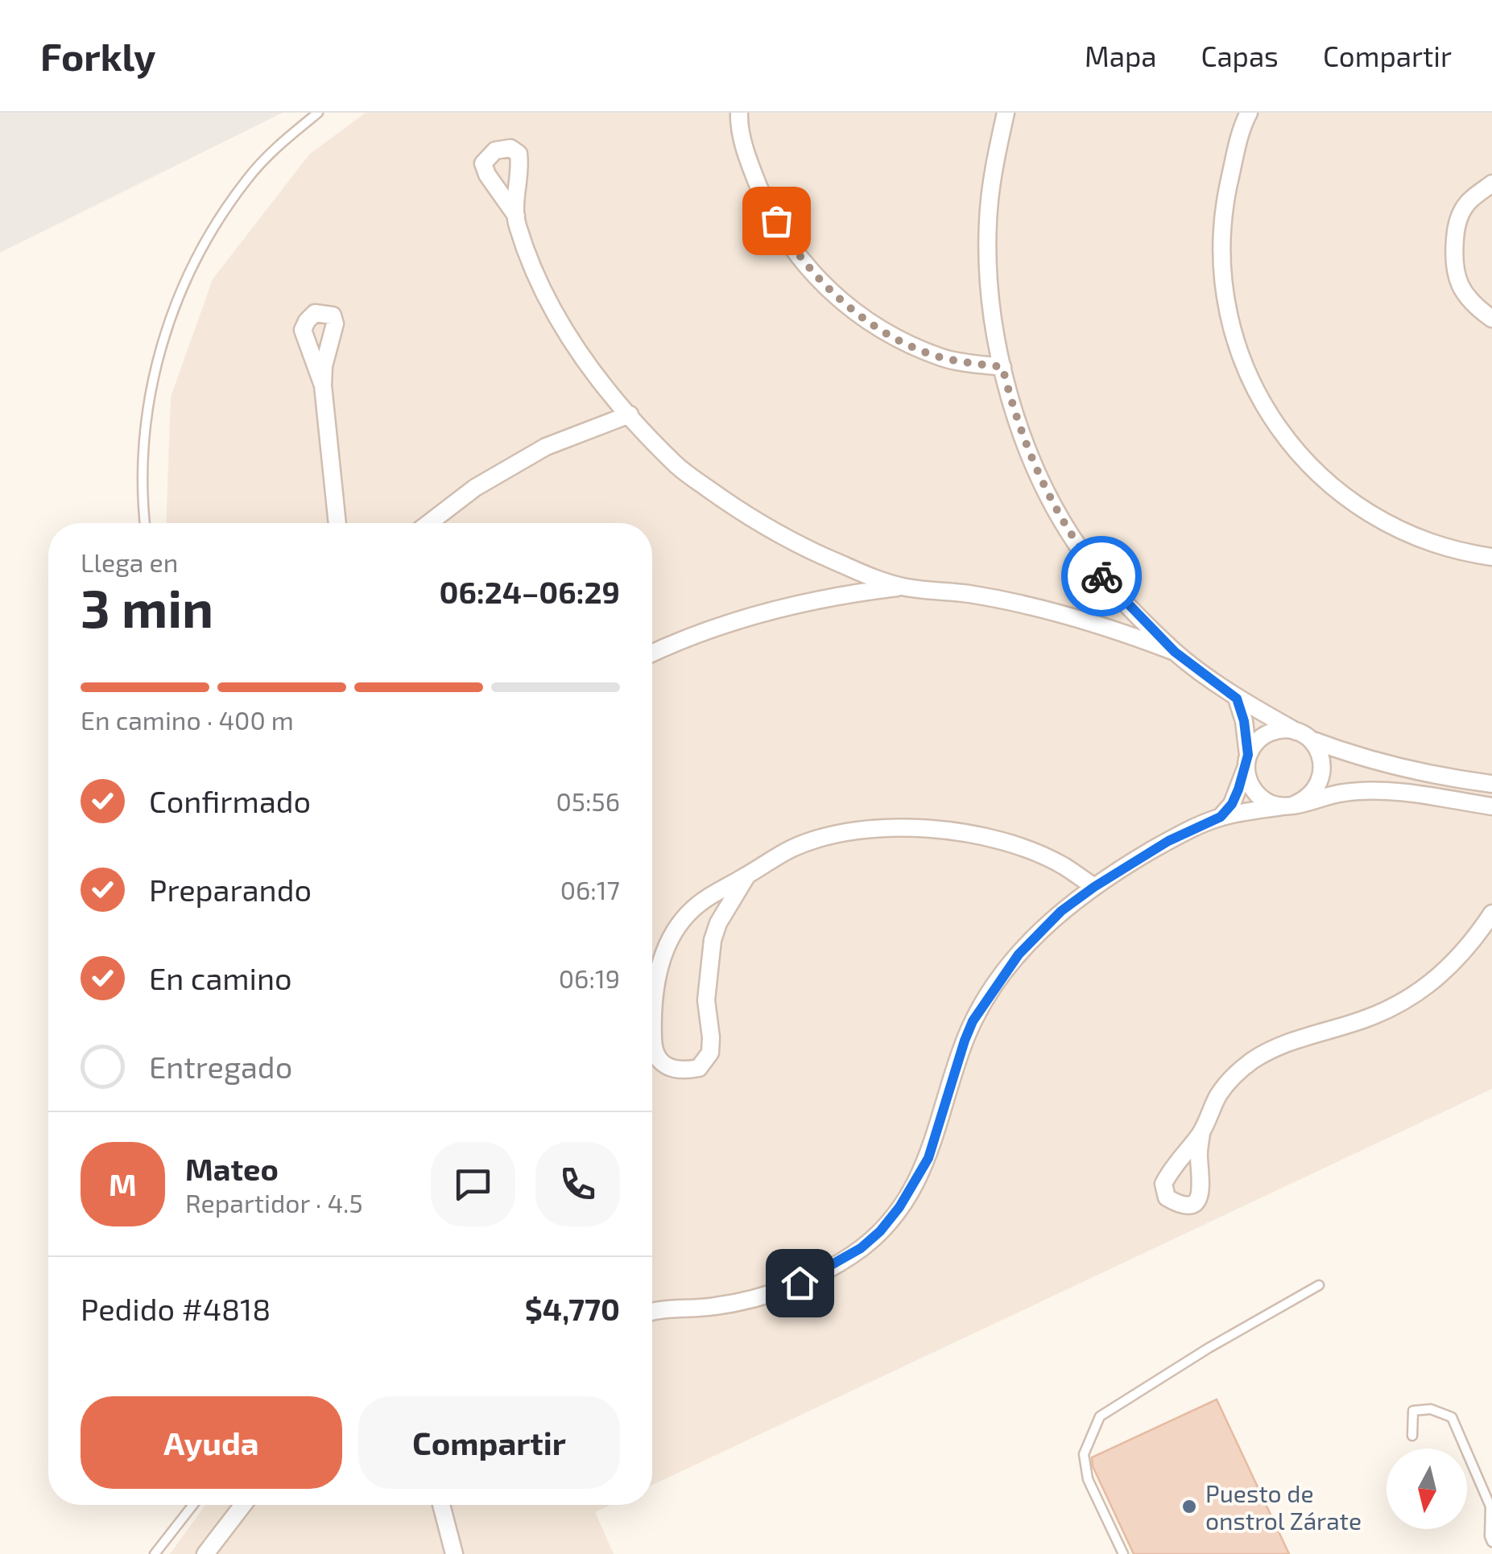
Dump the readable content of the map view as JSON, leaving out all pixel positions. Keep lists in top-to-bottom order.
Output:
{
  "places": ["Puesto de onstrol Zárate"],
  "north": "bottom",
  "page": {
    "header": "Forkly",
    "nav": ["Mapa", "Capas", "Compartir"],
    "heading": ["3 min", "Llega en", "06:24–06:29"],
    "panel": [
      "Mateo",
      "Repartidor · 4.5",
      "Pedido #4818",
      "$4,770"
    ],
    "bar": "En camino · 400 m",
    "list": [
      ["Confirmado", "05:56"],
      ["Preparando", "06:17"],
      ["En camino", "06:19"],
      "Entregado"
    ],
    "round": "M",
    "buttons": ["Ayuda", "Compartir"]
  }
}
